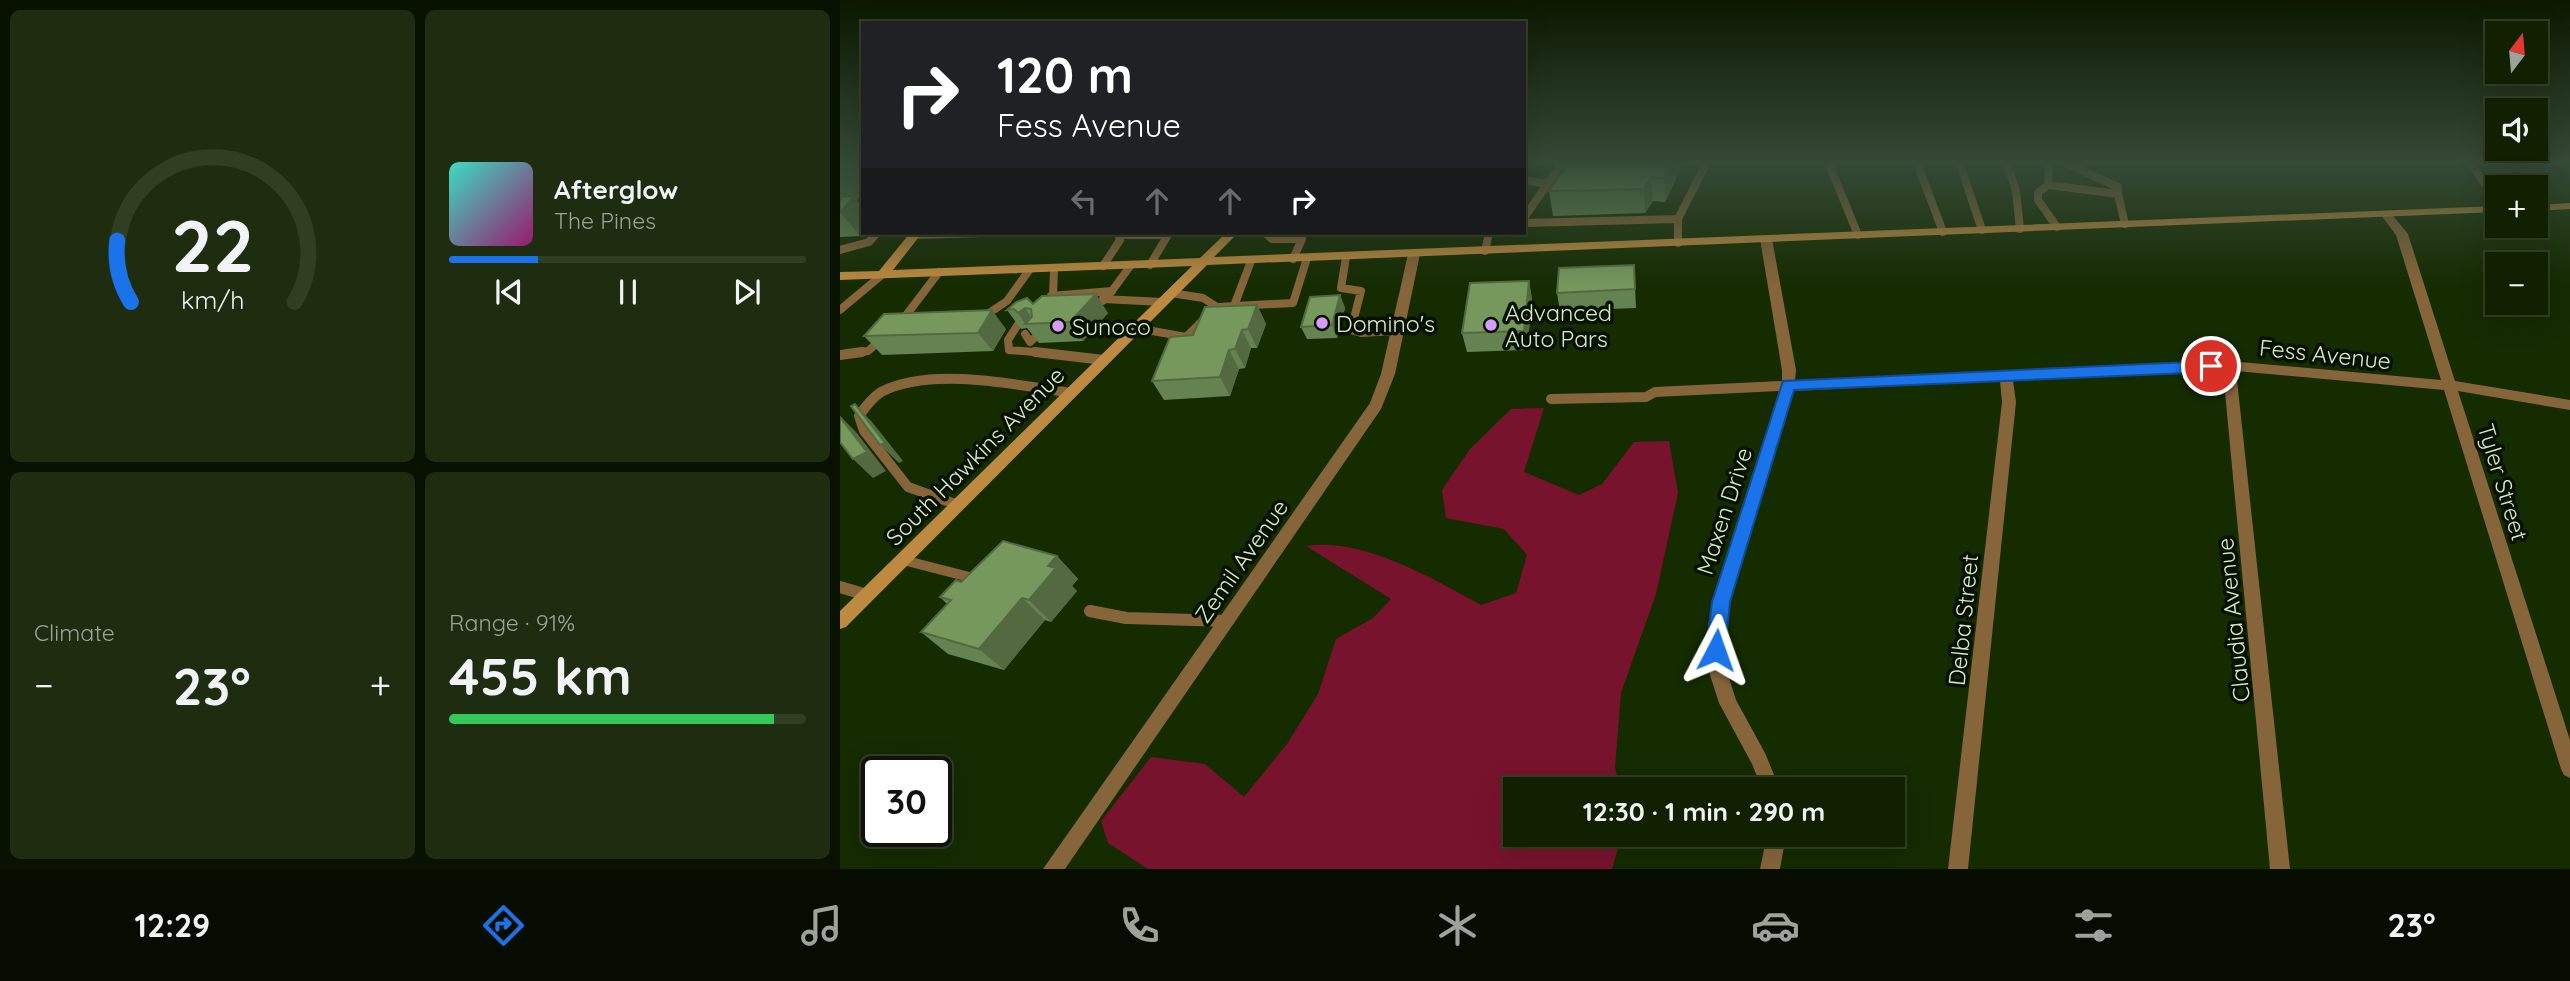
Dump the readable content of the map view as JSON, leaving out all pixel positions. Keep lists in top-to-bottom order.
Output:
{
  "streets": {
    "main road": ["South Hawkins Avenue"],
    "street": [
      "Fess Avenue",
      "Tyler Street",
      "Maxen Drive",
      "Zemil Avenue",
      "Delba Street",
      "Claudia Avenue"
    ]
  },
  "crossings": [
    ["Fess Avenue", "Tyler Street"],
    ["Fess Avenue", "Maxen Drive"],
    ["Fess Avenue", "Delba Street"],
    ["Fess Avenue", "Claudia Avenue"]
  ],
  "places": ["Domino's", "Advanced Auto Pars", "Sunoco"],
  "north": "top",
  "page": {
    "map_buttons": ["+", "−"],
    "turn": ["120 m", "Fess Avenue"],
    "song": ["Afterglow", "The Pines"],
    "tile": [
      "Climate",
      ["Range · 91%", "455 km"]
    ],
    "heat": ["−", "23°", "+"],
    "limit": "30",
    "trip": "12:30 · 1 min · 290 m",
    "tabs": ["12:29", "23°"],
    "gauge": ["22", "km/h"]
  }
}
